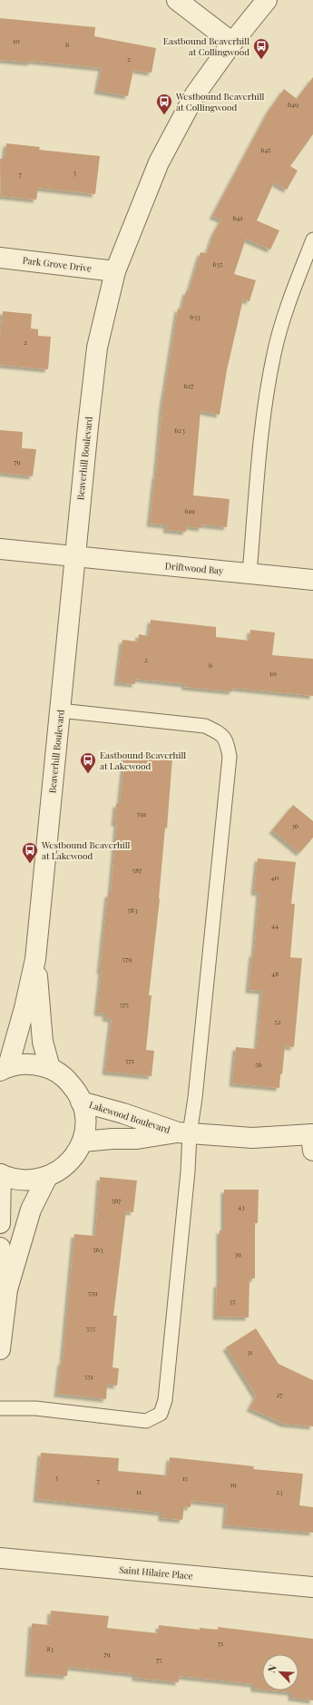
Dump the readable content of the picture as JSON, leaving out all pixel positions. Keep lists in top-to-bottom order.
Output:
{
  "streets": {
    "street": [
      "Park Grove Drive",
      "Beaverhill Boulevard",
      "Driftwood Bay",
      "Lakewood Boulevard",
      "Saint Hilaire Place"
    ]
  },
  "crossings": [
    ["Park Grove Drive", "Beaverhill Boulevard"],
    ["Beaverhill Boulevard", "Driftwood Bay"]
  ],
  "places": {
    "bus stop": [
      "Eastbound Beaverhill at Collingwood",
      "Westbound Beaverhill at Collingwood",
      "Eastbound Beaverhill at Lakewood",
      "Westbound Beaverhill at Lakewood"
    ]
  },
  "house_numbers": [
    "10",
    "6",
    "2",
    "649",
    "645",
    "3",
    "7",
    "641",
    "635",
    "633",
    "2",
    "627",
    "623",
    "79",
    "619",
    "2",
    "6",
    "10",
    "591",
    "36",
    "587",
    "40",
    "583",
    "44",
    "579",
    "48",
    "575",
    "52",
    "571",
    "56",
    "567",
    "43",
    "563",
    "39",
    "559",
    "35",
    "555",
    "31",
    "551",
    "27",
    "3",
    "15",
    "7",
    "19",
    "11",
    "23",
    "71",
    "83",
    "79",
    "75"
  ],
  "north": "top left"
}
